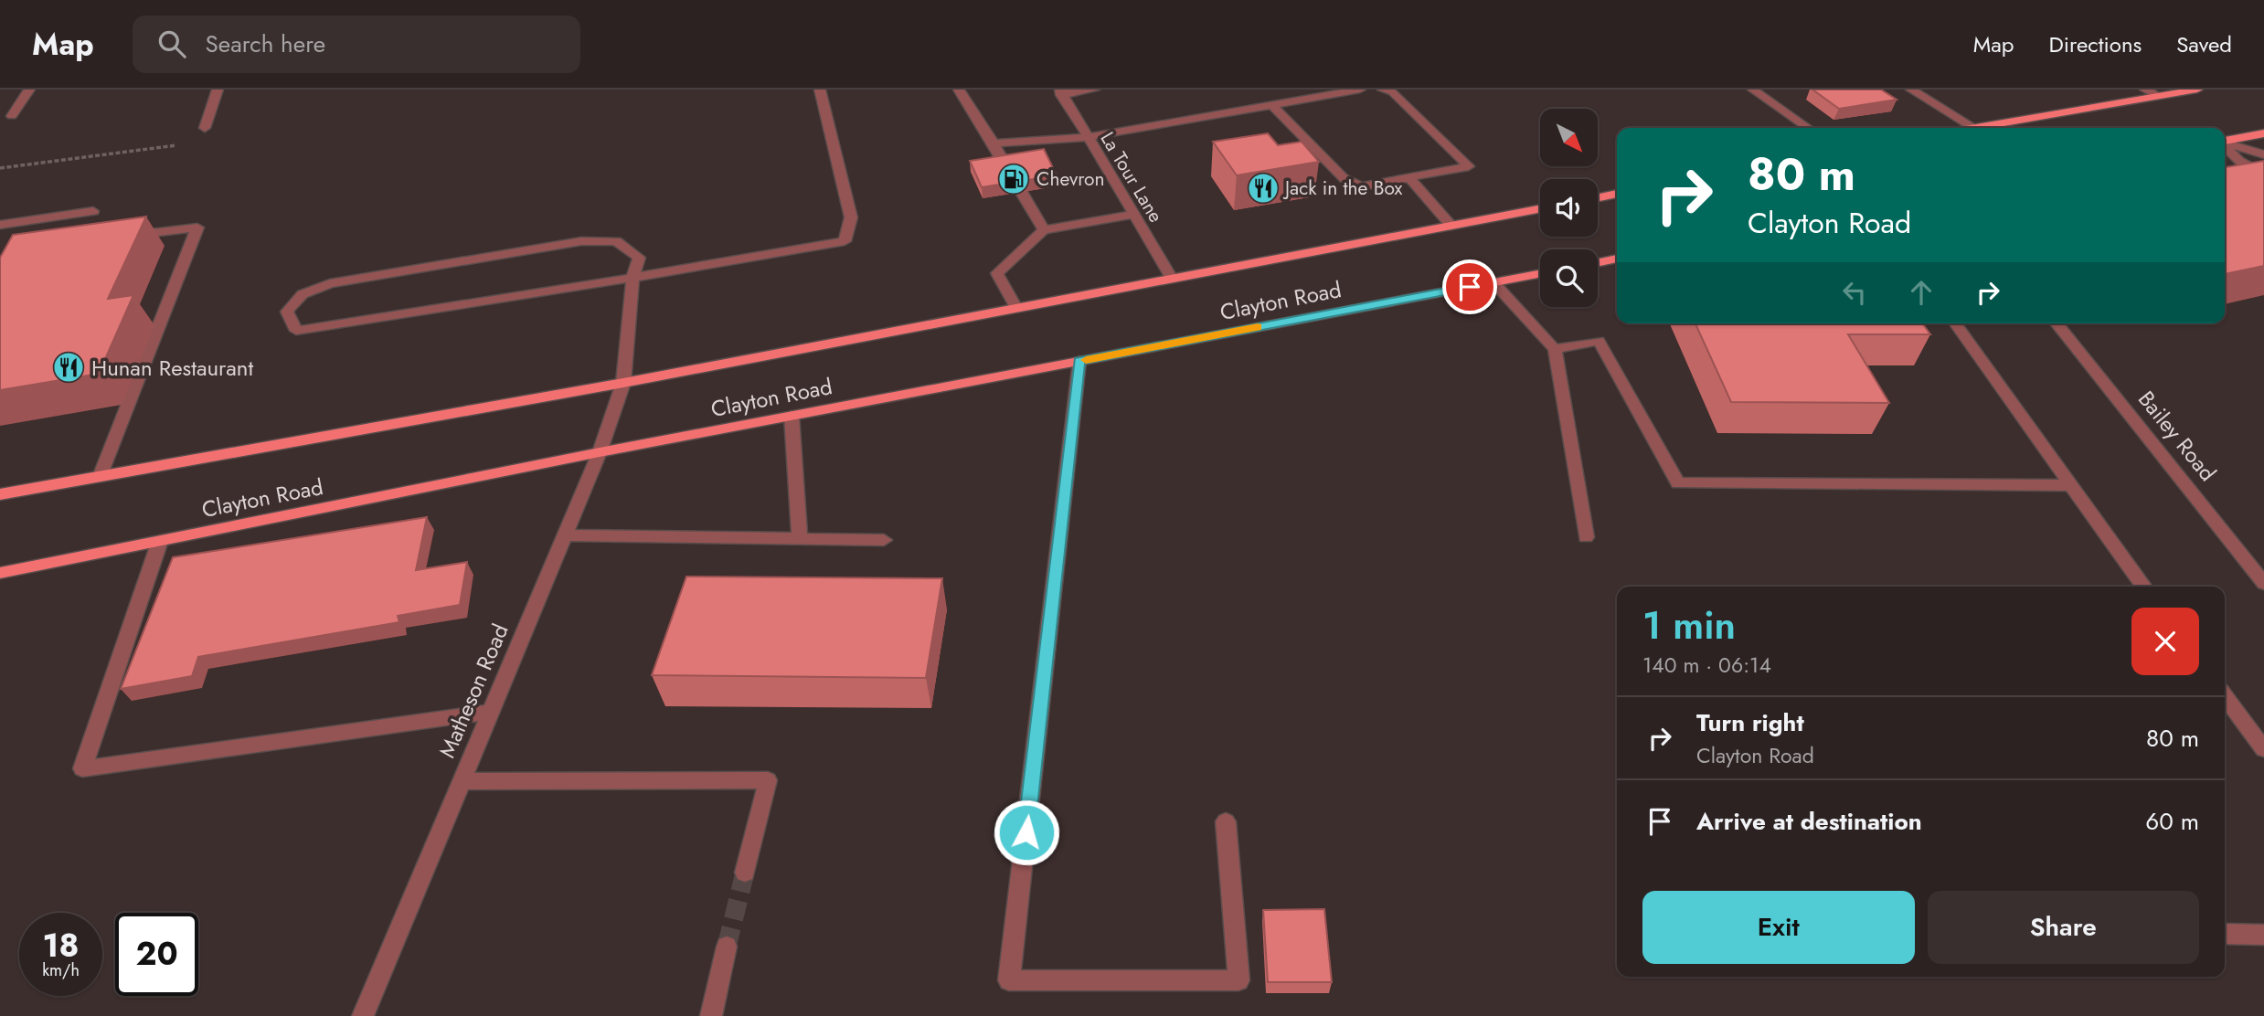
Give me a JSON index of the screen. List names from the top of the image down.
{
  "streets": {
    "main road": ["Clayton Road"],
    "street": ["La Tour Lane", "Bailey Road", "Matheson Road"]
  },
  "crossings": [
    ["La Tour Lane", "Clayton Road"],
    ["Clayton Road", "Matheson Road"]
  ],
  "places": {
    "fuel station": ["Chevron"],
    "restaurant": ["Jack in the Box", "Hunan Restaurant"]
  },
  "north": "bottom right",
  "page": {
    "header": "Map",
    "search": "Search here",
    "nav": ["Map", "Directions", "Saved"],
    "turn": ["80 m", "Clayton Road"],
    "heading": ["1 min", "140 m · 06:14"],
    "list": [
      {
        "name": "Turn right",
        "note": "Clayton Road",
        "value": "80 m"
      },
      {
        "name": "Arrive at destination",
        "value": "60 m"
      }
    ],
    "buttons": ["Exit", "Share"],
    "speed": "18 km/h",
    "limit": "20"
  }
}
